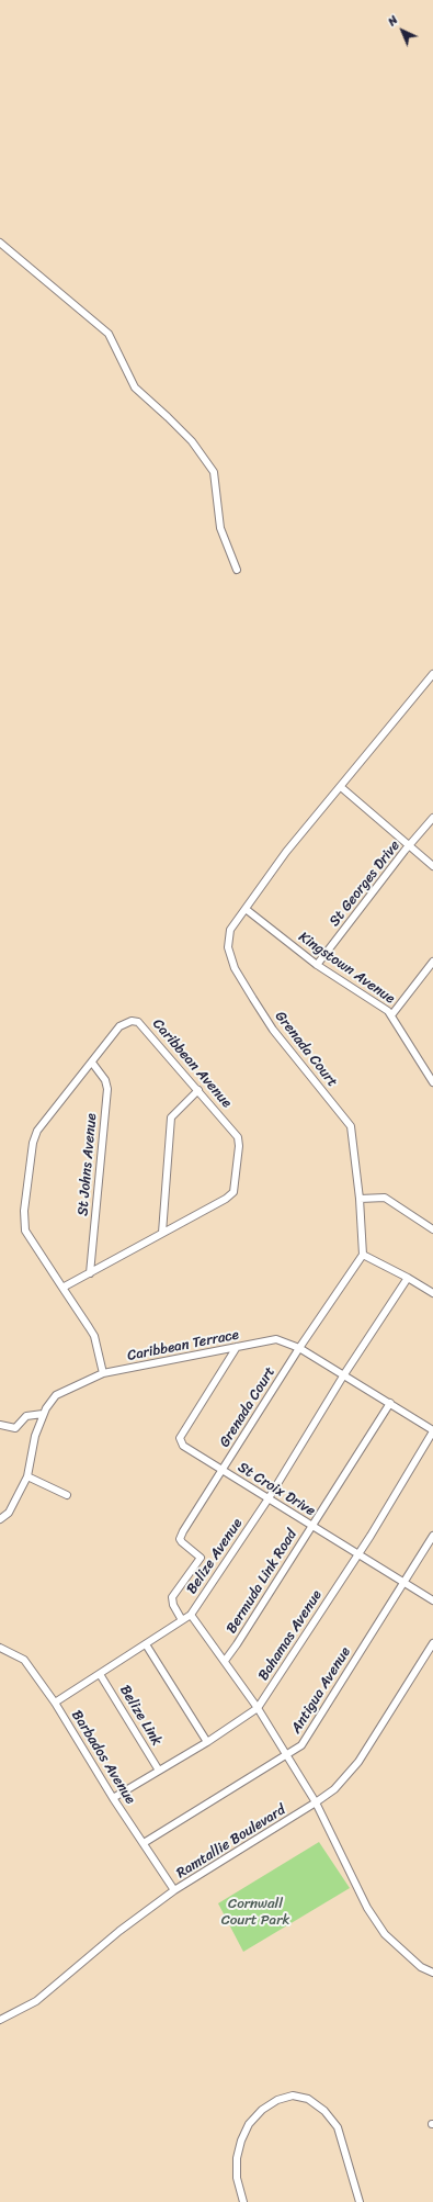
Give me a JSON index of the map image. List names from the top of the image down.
{
  "streets": {
    "street": [
      "St Georges Drive",
      "Kingstown Avenue",
      "Grenada Court",
      "Caribbean Avenue",
      "St Johns Avenue",
      "Caribbean Terrace",
      "St Croix Drive",
      "Belize Avenue",
      "Bermuda Link Road",
      "Bahamas Avenue",
      "Antigua Avenue",
      "Belize Link",
      "Barbados Avenue",
      "Ramtallie Boulevard"
    ]
  },
  "crossings": [
    ["St Georges Drive", "Kingstown Avenue"],
    ["Kingstown Avenue", "Grenada Court"],
    ["Grenada Court", "Caribbean Terrace"],
    ["Grenada Court", "St Croix Drive"],
    ["Grenada Court", "Belize Avenue"],
    ["Caribbean Avenue", "St Johns Avenue"],
    ["Caribbean Avenue", "Caribbean Terrace"],
    ["Caribbean Terrace", "St Croix Drive"],
    ["Caribbean Terrace", "Belize Avenue"],
    ["Caribbean Terrace", "Bermuda Link Road"],
    ["Caribbean Terrace", "Bahamas Avenue"],
    ["St Croix Drive", "Belize Avenue"],
    ["St Croix Drive", "Bermuda Link Road"],
    ["St Croix Drive", "Bahamas Avenue"],
    ["St Croix Drive", "Antigua Avenue"],
    ["Belize Avenue", "Belize Link"],
    ["Belize Avenue", "Barbados Avenue"],
    ["Bahamas Avenue", "Belize Link"],
    ["Bahamas Avenue", "Barbados Avenue"],
    ["Antigua Avenue", "Barbados Avenue"],
    ["Barbados Avenue", "Ramtallie Boulevard"]
  ],
  "parks": ["Cornwall Court Park"],
  "north": "top left"
}
